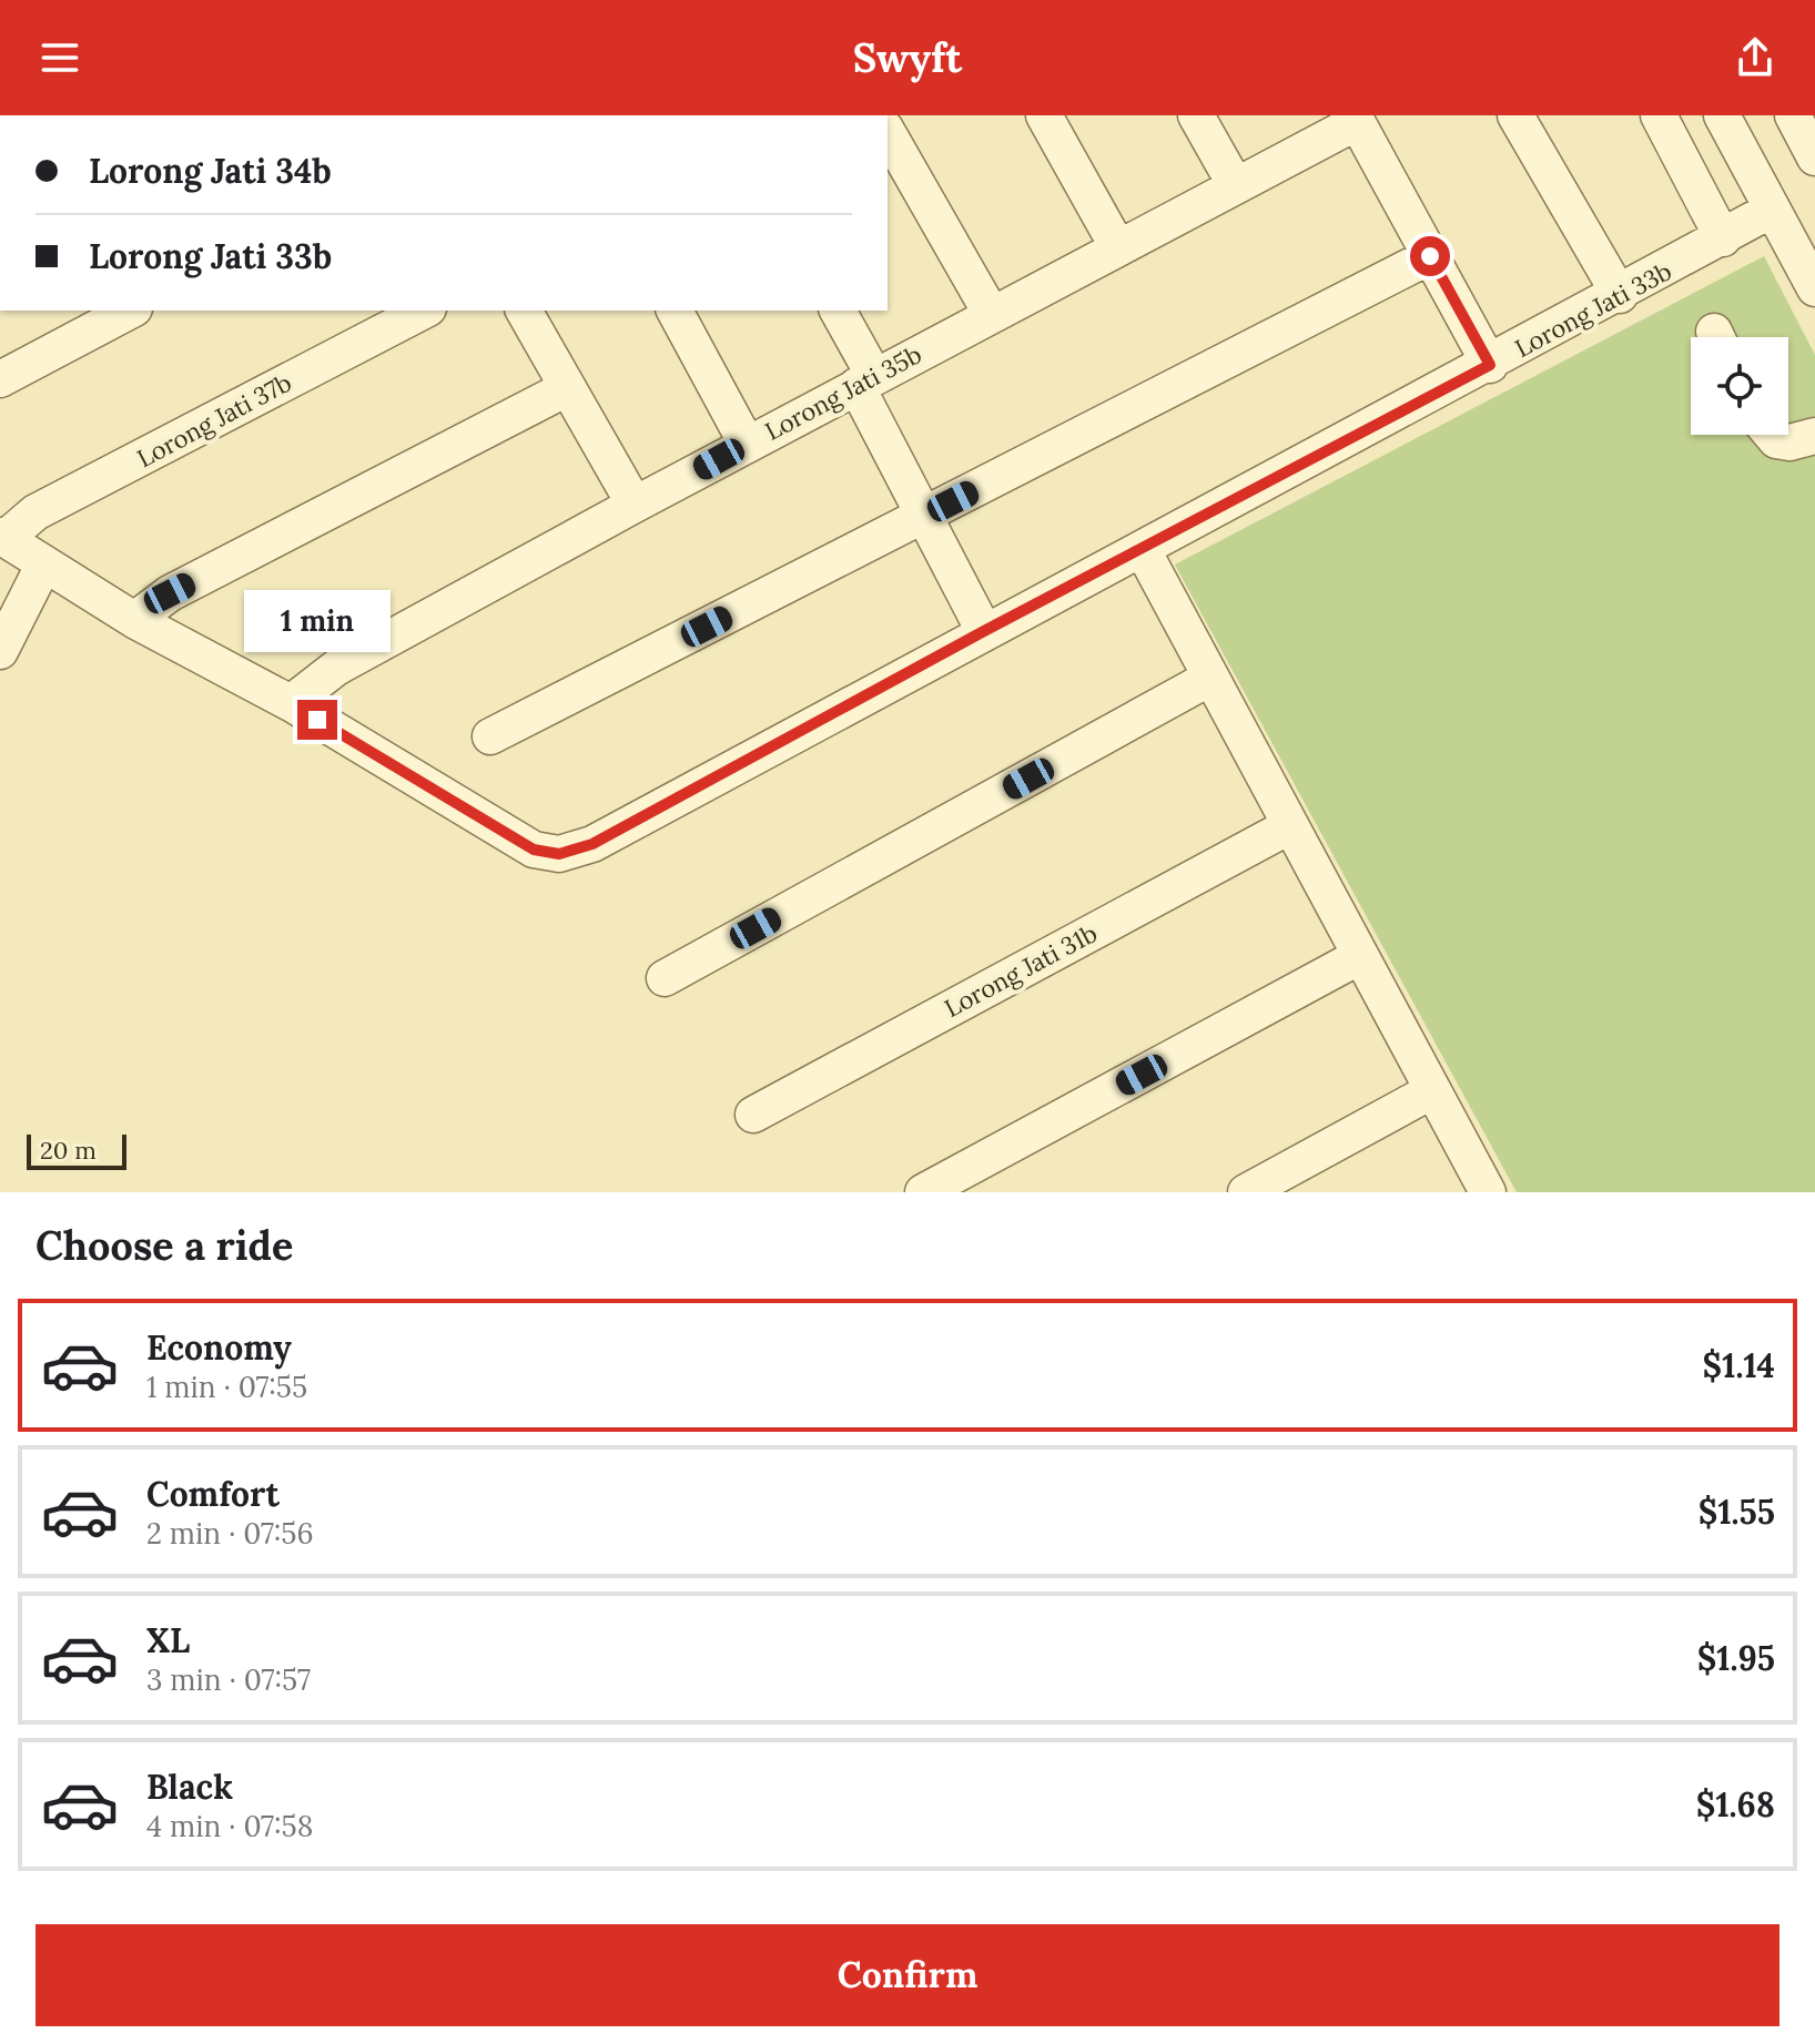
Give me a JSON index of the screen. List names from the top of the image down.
{
  "streets": {
    "street": [
      "Lorong Jati 33b",
      "Lorong Jati 35b",
      "Lorong Jati 37b",
      "Lorong Jati 31b"
    ]
  },
  "crossings": [
    ["Lorong Jati 33b", "Lorong Jati 35b"],
    ["Lorong Jati 33b", "Lorong Jati 37b"]
  ],
  "scale_bar": "20 m",
  "page": {
    "header": "Swyft",
    "banner": ["Lorong Jati 34b", "Lorong Jati 33b"],
    "bubble": "1 min",
    "scale": "20 m",
    "heading": "Choose a ride",
    "list": [
      {
        "name": "Economy",
        "note": "1 min · 07:55",
        "value": "$1.14"
      },
      {
        "name": "Comfort",
        "note": "2 min · 07:56",
        "value": "$1.55"
      },
      {
        "name": "XL",
        "note": "3 min · 07:57",
        "value": "$1.95"
      },
      {
        "name": "Black",
        "note": "4 min · 07:58",
        "value": "$1.68"
      }
    ],
    "buttons": "Confirm"
  }
}
